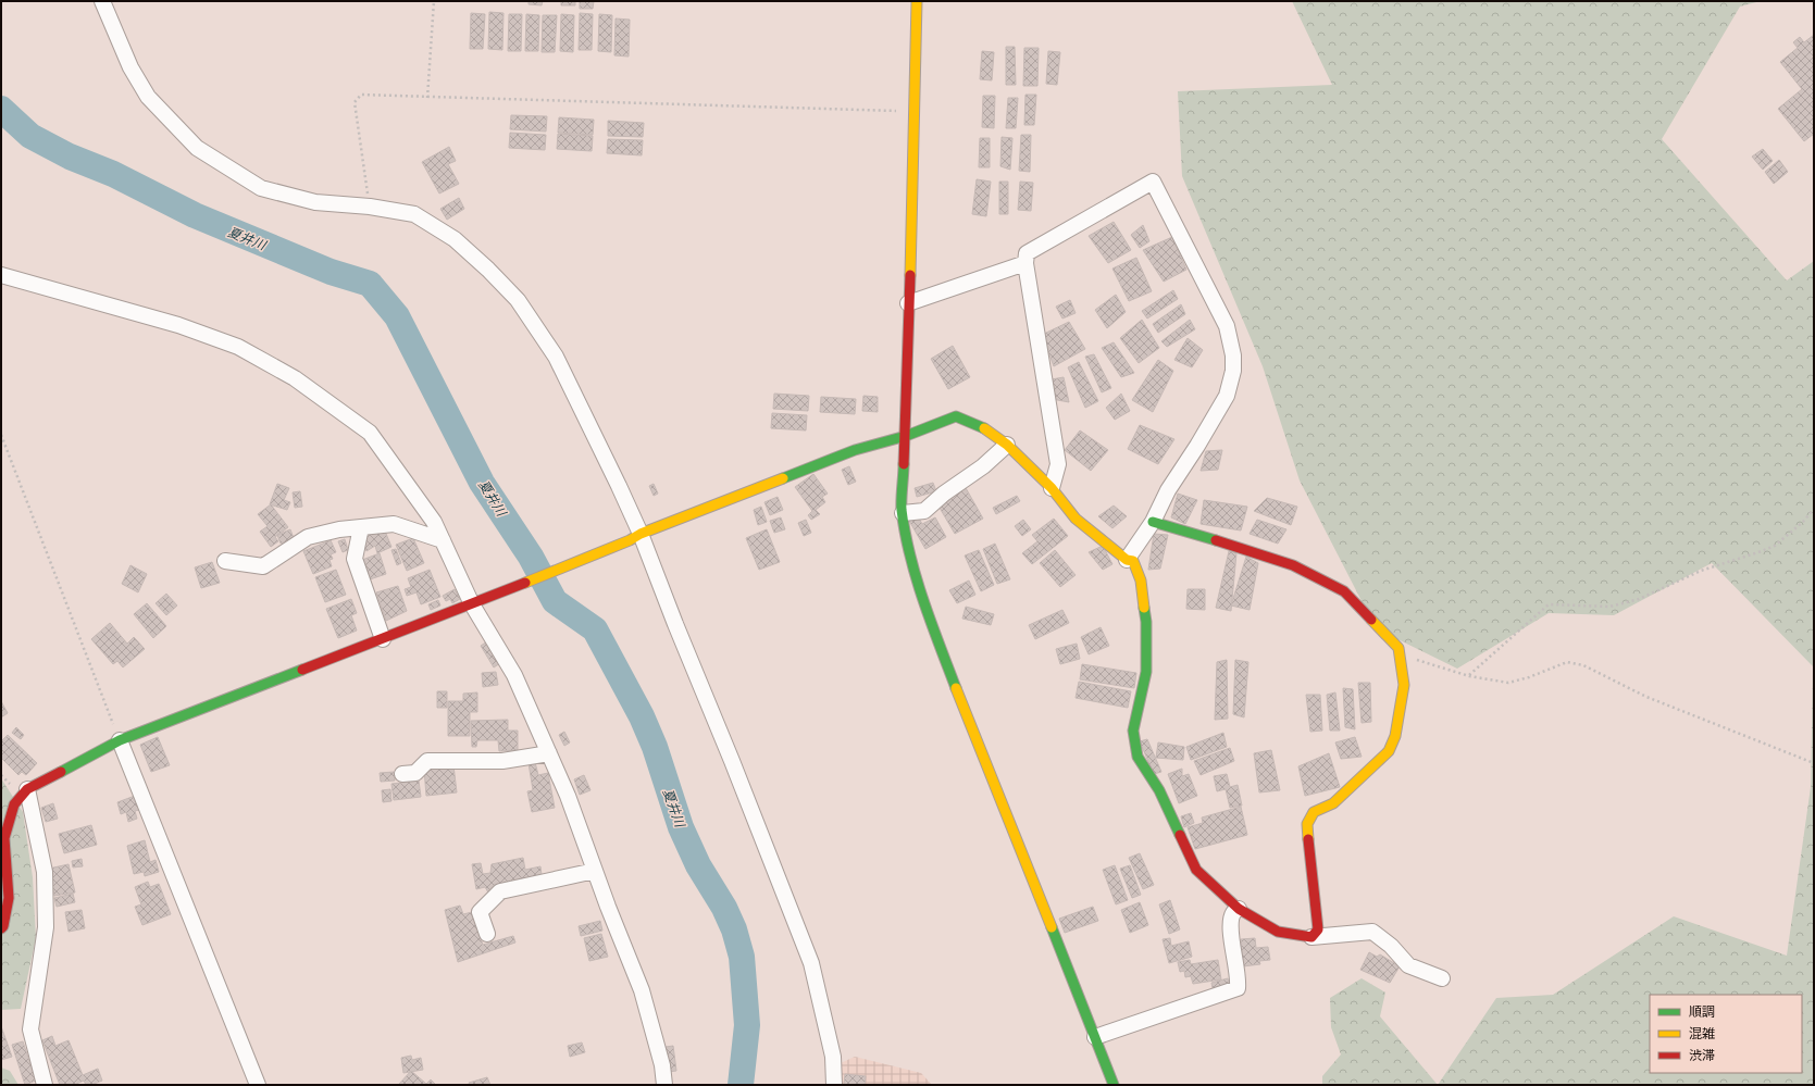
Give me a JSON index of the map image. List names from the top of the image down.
{
  "water": ["夏井川"],
  "legend": ["順調", "混雑", "渋滞"]
}
